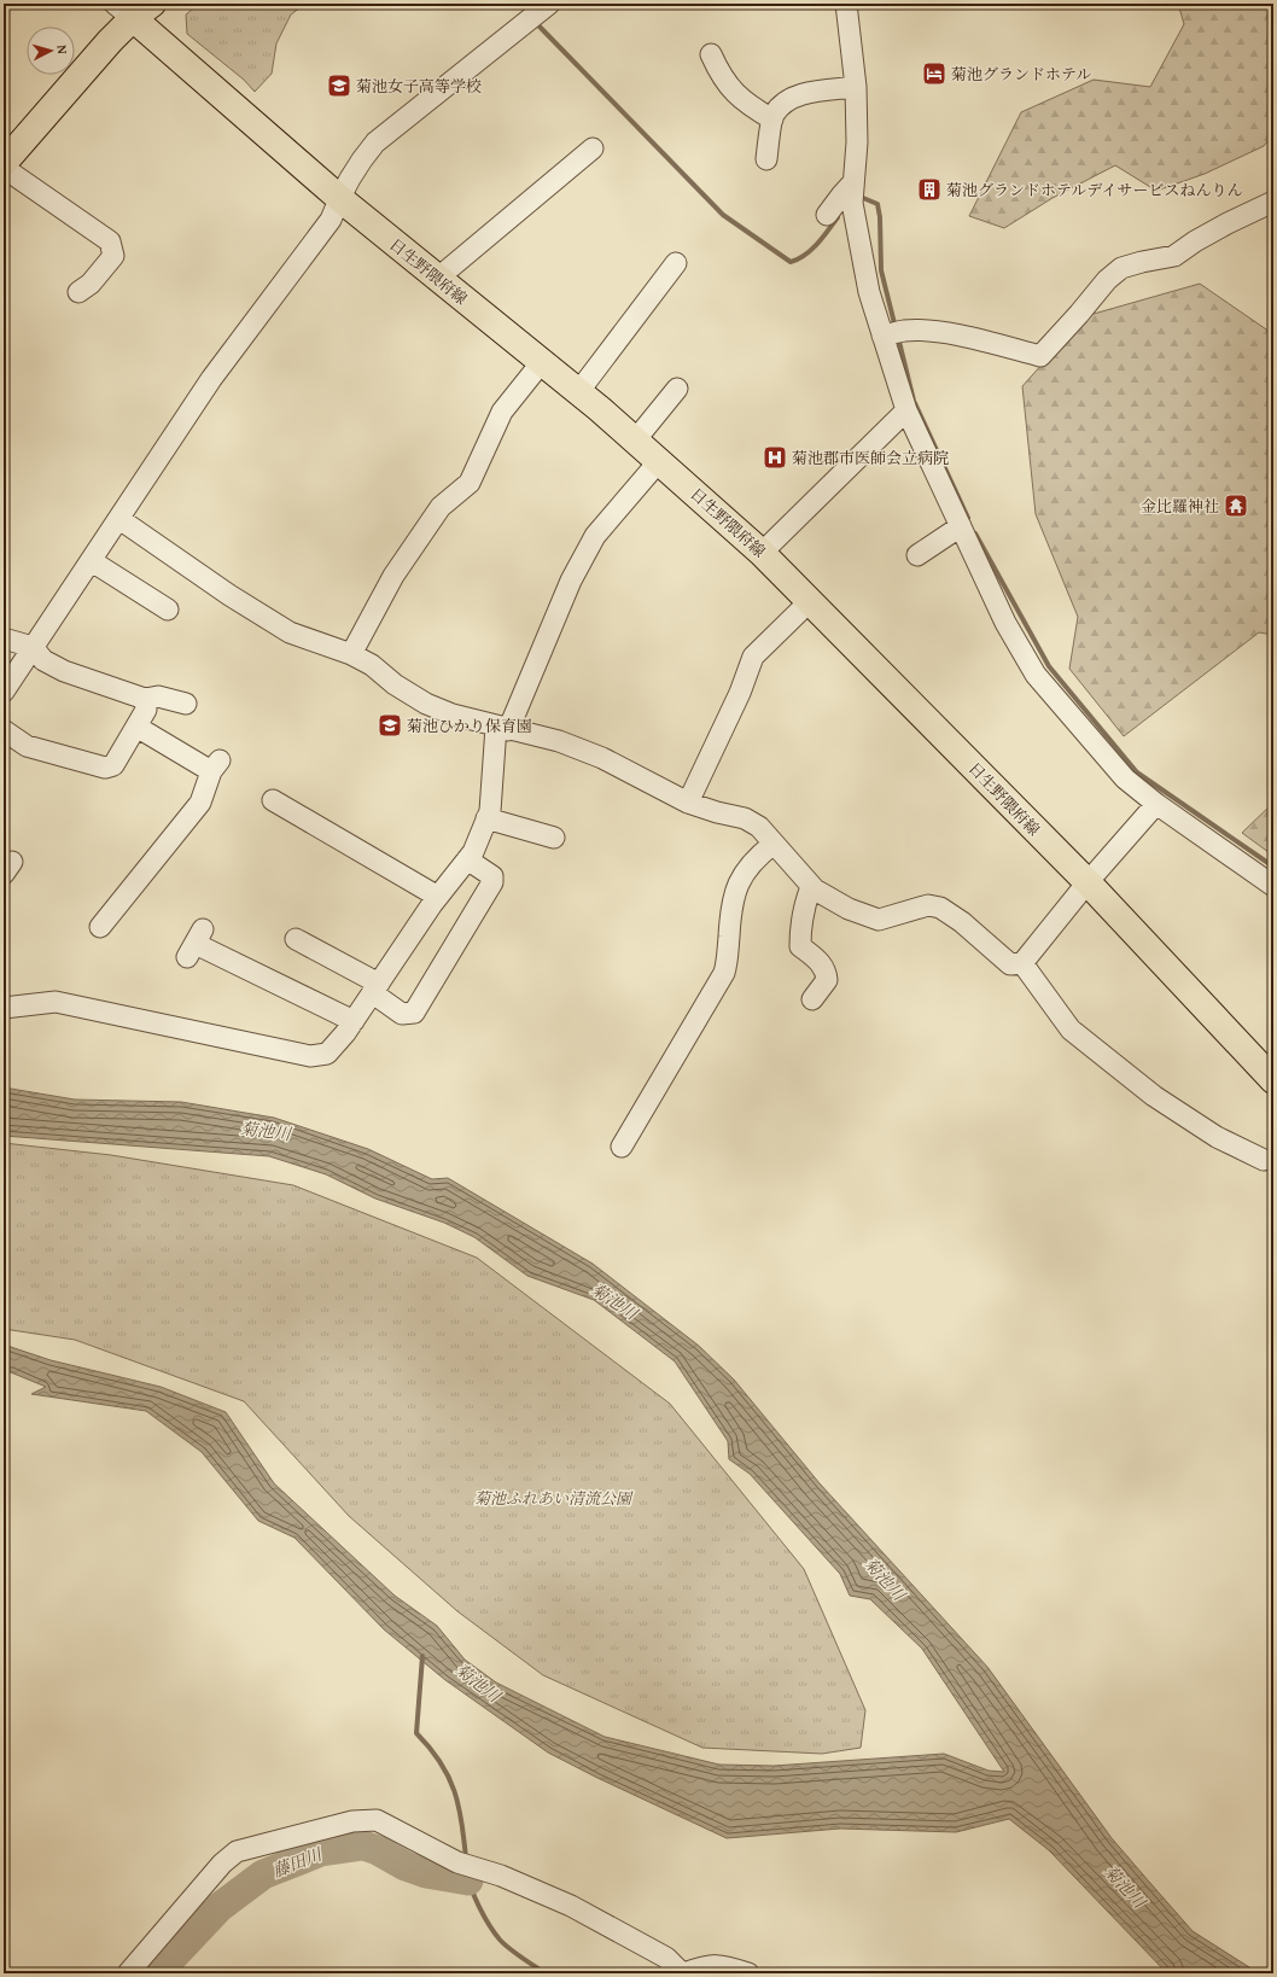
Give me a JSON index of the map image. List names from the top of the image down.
{
  "streets": {
    "main road": ["日生野隈府線"]
  },
  "water": ["菊池川", "藤田川"],
  "parks": ["菊池ふれあい清流公園"],
  "places": {
    "hotel": ["菊池グランドホテル"],
    "school or university": ["菊池女子高等学校", "菊池ひかり保育園"],
    "building": ["菊池グランドホテルデイサービスねんりん"],
    "hospital": ["菊池郡市医師会立病院"],
    "temple": ["金比羅神社"]
  },
  "north": "right"
}
